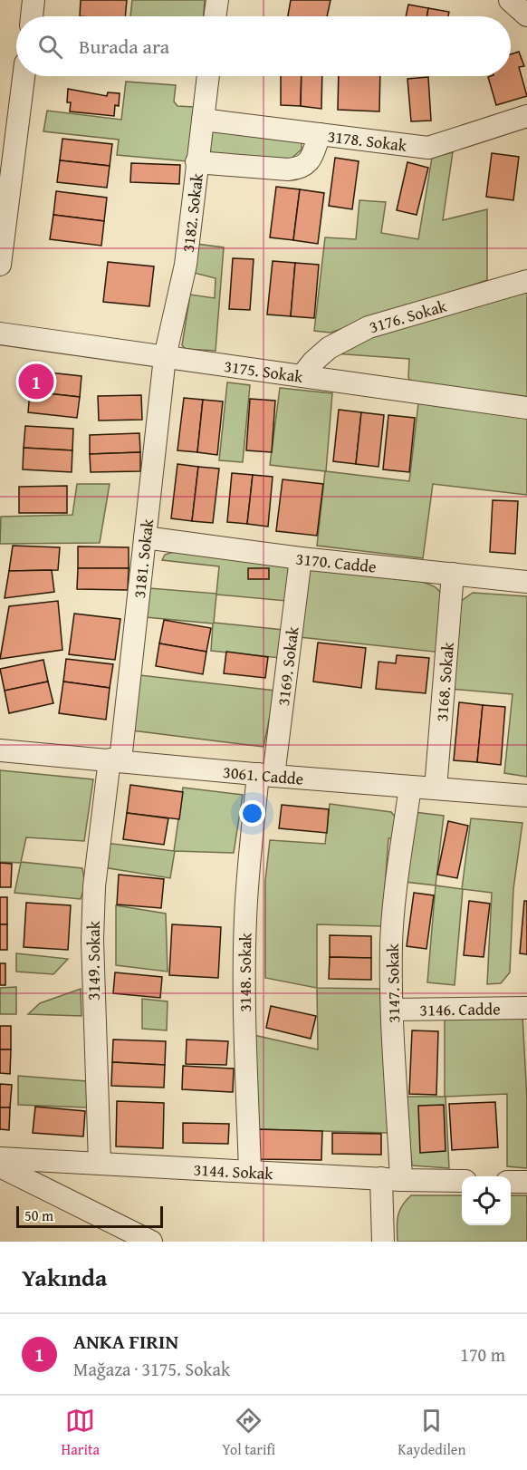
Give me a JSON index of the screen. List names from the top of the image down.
{
  "streets": {
    "street": [
      "3178. Sokak",
      "3182. Sokak",
      "3176. Sokak",
      "3175. Sokak",
      "3181. Sokak",
      "3170. Cadde",
      "3169. Sokak",
      "3168. Sokak",
      "3061. Cadde",
      "3149. Sokak",
      "3148. Sokak",
      "3147. Sokak",
      "3146. Cadde",
      "3144. Sokak"
    ]
  },
  "crossings": [
    ["3178. Sokak", "3182. Sokak"],
    ["3182. Sokak", "3175. Sokak"],
    ["3182. Sokak", "3181. Sokak"],
    ["3176. Sokak", "3175. Sokak"],
    ["3175. Sokak", "3181. Sokak"],
    ["3181. Sokak", "3170. Cadde"],
    ["3181. Sokak", "3061. Cadde"],
    ["3181. Sokak", "3149. Sokak"],
    ["3170. Cadde", "3169. Sokak"],
    ["3170. Cadde", "3168. Sokak"],
    ["3169. Sokak", "3061. Cadde"],
    ["3169. Sokak", "3148. Sokak"],
    ["3168. Sokak", "3061. Cadde"],
    ["3061. Cadde", "3149. Sokak"],
    ["3061. Cadde", "3148. Sokak"],
    ["3061. Cadde", "3147. Sokak"],
    ["3149. Sokak", "3144. Sokak"],
    ["3148. Sokak", "3144. Sokak"],
    ["3147. Sokak", "3146. Cadde"],
    ["3147. Sokak", "3144. Sokak"]
  ],
  "scale_bar": "50 m",
  "page": {
    "search": "Burada ara",
    "pins": "1",
    "scale": "50 m",
    "heading": "Yakında",
    "list": [
      {
        "mark": "1",
        "name": "ANKA FIRIN",
        "note": "Mağaza · 3175. Sokak",
        "value": "170 m"
      }
    ],
    "nav": ["Harita", "Yol tarifi", "Kaydedilen"]
  }
}
